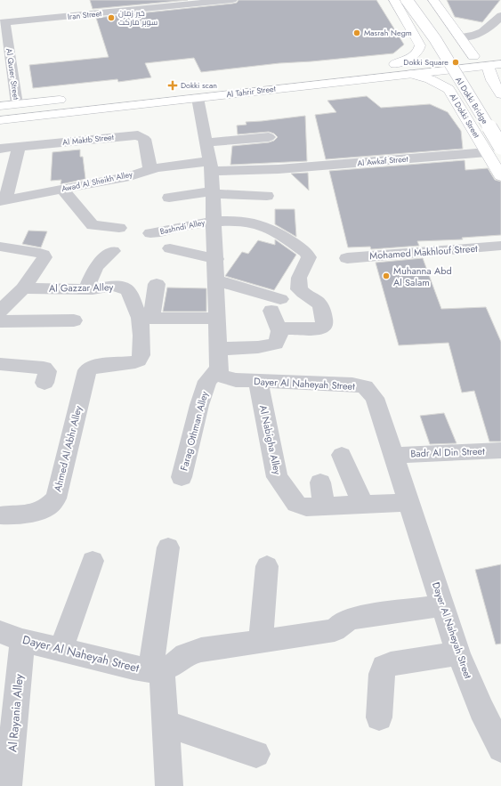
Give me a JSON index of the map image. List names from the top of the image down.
{
  "streets": {
    "main road": ["Al Tahrir Street", "Al Dokki Bridge", "Al Dokki Street"],
    "street": [
      "Iran Street",
      "Al Quser Street",
      "Al Maktb Street",
      "Al Awkaf Street",
      "Awad Al Sheikh Alley",
      "Bashndi Alley",
      "Mohamed Makhlouf Street",
      "Al Gazzar Alley",
      "Dayer Al Naheyah Street",
      "Farag Othman Alley",
      "Al Nabigha Alley",
      "Ahmed Al Abhr Alley",
      "Badr Al Din Street",
      "Al Rayania Alley"
    ]
  },
  "crossings": [
    ["Iran Street", "Al Quser Street"],
    ["Al Tahrir Street", "Al Dokki Street"],
    ["Al Dokki Street", "Al Awkaf Street"],
    ["Al Maktb Street", "Awad Al Sheikh Alley"],
    ["Al Awkaf Street", "Awad Al Sheikh Alley"],
    ["Al Gazzar Alley", "Ahmed Al Abhr Alley"],
    ["Dayer Al Naheyah Street", "Farag Othman Alley"],
    ["Dayer Al Naheyah Street", "Al Nabigha Alley"],
    ["Dayer Al Naheyah Street", "Badr Al Din Street"],
    ["Dayer Al Naheyah Street", "Al Rayania Alley"]
  ],
  "places": {
    "other": [
      "خير زمان سوبر ماركت",
      "Masrah Negm",
      "Dokki Square",
      "Muhanna Abd Al Salam"
    ],
    "health": ["Dokki scan"]
  }
}
